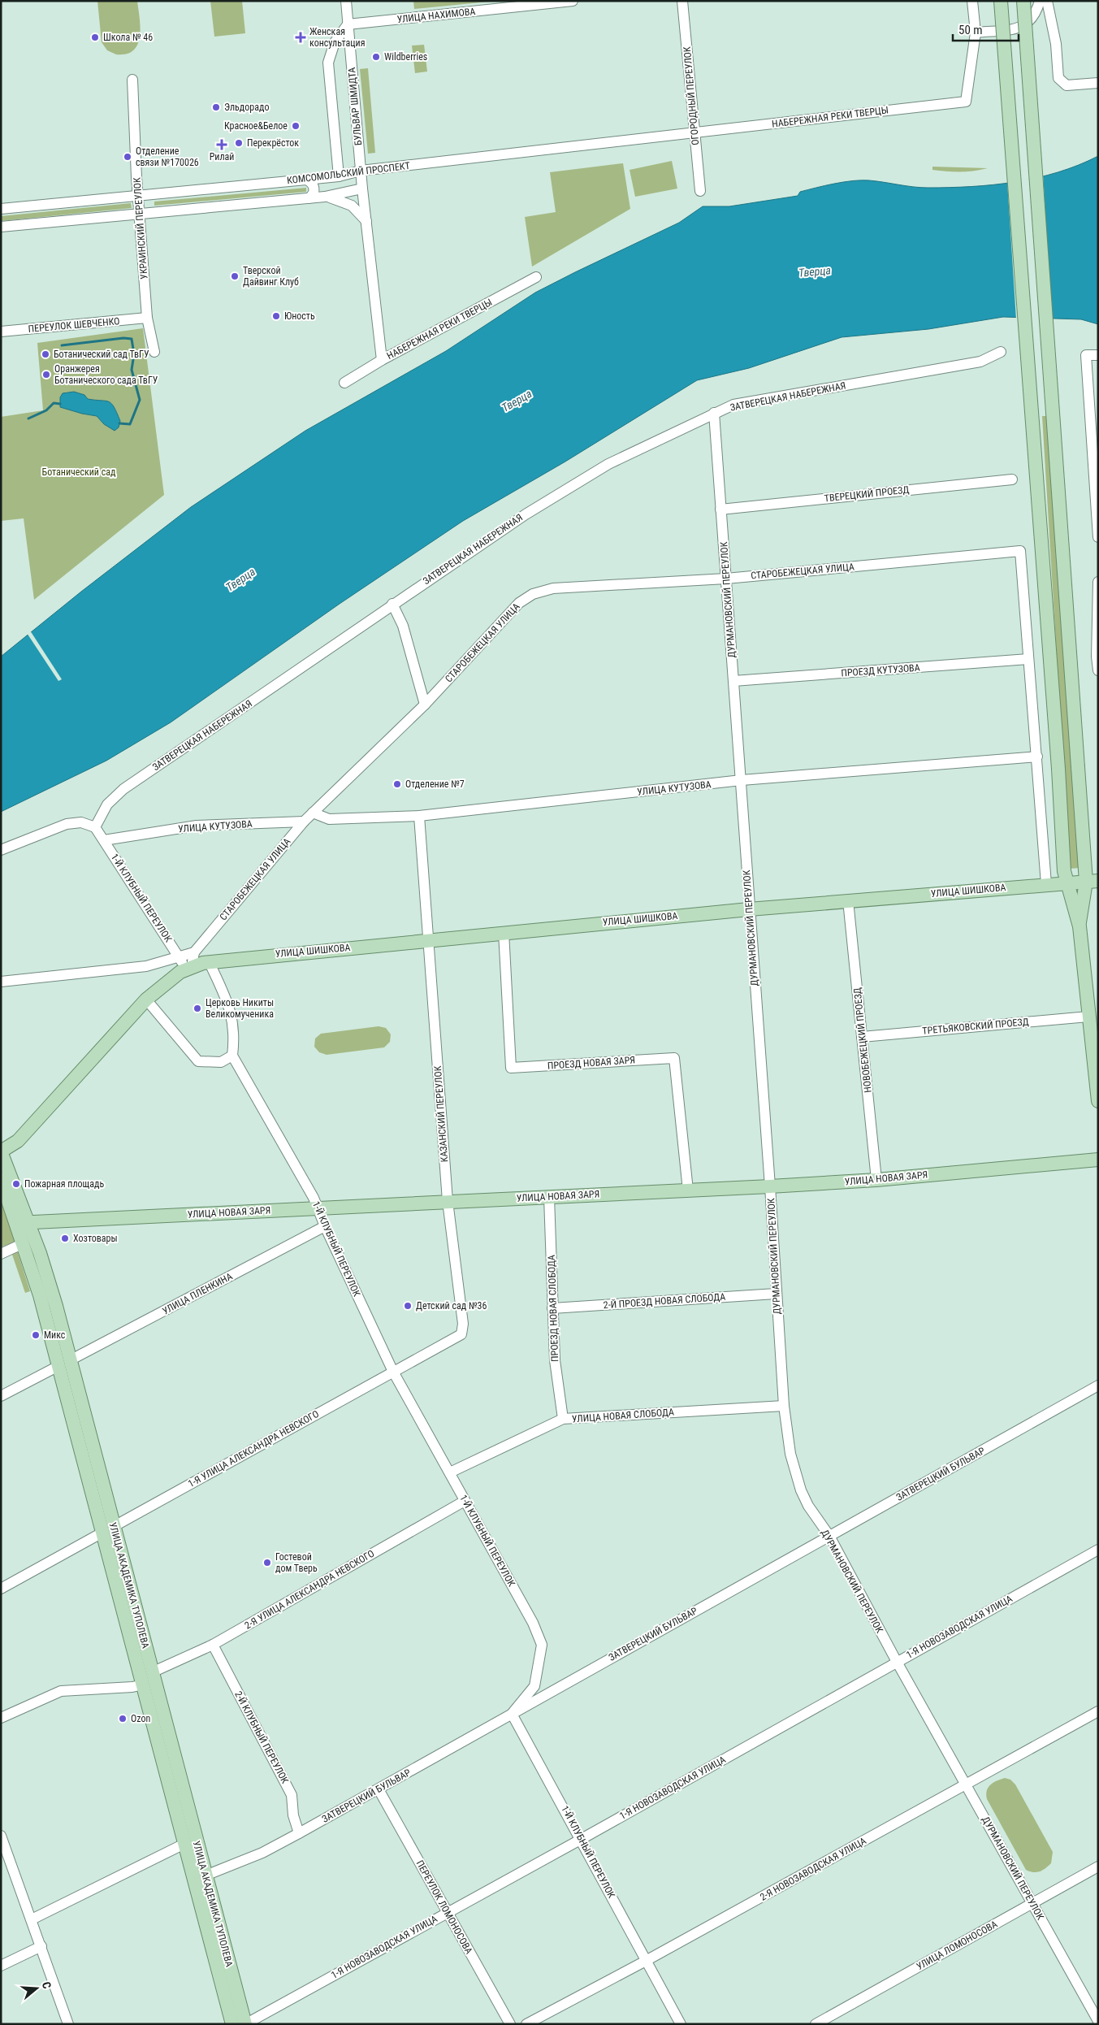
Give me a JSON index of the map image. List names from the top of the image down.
{
  "streets": {
    "main road": ["УЛИЦА ШИШКОВА", "УЛИЦА НОВАЯ ЗАРЯ", "УЛИЦА АКАДЕМИКА ТУПОЛЕВА"],
    "street": [
      "УЛИЦА НАХИМОВА",
      "ОГОРОДНЫЙ ПЕРЕУЛОК",
      "БУЛЬВАР ШМИДТА",
      "НАБЕРЕЖНАЯ РЕКИ ТВЕРЦЫ",
      "КОМСОМОЛЬСКИЙ ПРОСПЕКТ",
      "УКРАИНСКИЙ ПЕРЕУЛОК",
      "ПЕРЕУЛОК ШЕВЧЕНКО",
      "ЗАТВЕРЕЦКАЯ НАБЕРЕЖНАЯ",
      "ТВЕРЕЦКИЙ ПРОЕЗД",
      "СТАРОБЕЖЕЦКАЯ УЛИЦА",
      "ДУРМАНОВСКИЙ ПЕРЕУЛОК",
      "ПРОЕЗД КУТУЗОВА",
      "УЛИЦА КУТУЗОВА",
      "1-Й КЛУБНЫЙ ПЕРЕУЛОК",
      "ТРЕТЬЯКОВСКИЙ ПРОЕЗД",
      "НОВОБЕЖЕЦКИЙ ПРОЕЗД",
      "ПРОЕЗД НОВАЯ ЗАРЯ",
      "КАЗАНСКИЙ ПЕРЕУЛОК",
      "УЛИЦА ПЛЕНКИНА",
      "2-Й ПРОЕЗД НОВАЯ СЛОБОДА",
      "ПРОЕЗД НОВАЯ СЛОБОДА",
      "УЛИЦА НОВАЯ СЛОБОДА",
      "1-Я УЛИЦА АЛЕКСАНДРА НЕВСКОГО",
      "ЗАТВЕРЕЦКИЙ БУЛЬВАР",
      "2-Я УЛИЦА АЛЕКСАНДРА НЕВСКОГО",
      "1-Я НОВОЗАВОДСКАЯ УЛИЦА",
      "2-Й КЛУБНЫЙ ПЕРЕУЛОК",
      "2-Я НОВОЗАВОДСКАЯ УЛИЦА",
      "ПЕРЕУЛОК ЛОМОНОСОВА",
      "УЛИЦА ЛОМОНОСОВА"
    ]
  },
  "crossings": [
    ["УЛИЦА НАХИМОВА", "БУЛЬВАР ШМИДТА"],
    ["ОГОРОДНЫЙ ПЕРЕУЛОК", "НАБЕРЕЖНАЯ РЕКИ ТВЕРЦЫ"],
    ["ОГОРОДНЫЙ ПЕРЕУЛОК", "КОМСОМОЛЬСКИЙ ПРОСПЕКТ"],
    ["БУЛЬВАР ШМИДТА", "НАБЕРЕЖНАЯ РЕКИ ТВЕРЦЫ"],
    ["БУЛЬВАР ШМИДТА", "КОМСОМОЛЬСКИЙ ПРОСПЕКТ"],
    ["НАБЕРЕЖНАЯ РЕКИ ТВЕРЦЫ", "КОМСОМОЛЬСКИЙ ПРОСПЕКТ"],
    ["КОМСОМОЛЬСКИЙ ПРОСПЕКТ", "УКРАИНСКИЙ ПЕРЕУЛОК"],
    ["УКРАИНСКИЙ ПЕРЕУЛОК", "ПЕРЕУЛОК ШЕВЧЕНКО"],
    ["ЗАТВЕРЕЦКАЯ НАБЕРЕЖНАЯ", "ДУРМАНОВСКИЙ ПЕРЕУЛОК"],
    ["ЗАТВЕРЕЦКАЯ НАБЕРЕЖНАЯ", "1-Й КЛУБНЫЙ ПЕРЕУЛОК"],
    ["ТВЕРЕЦКИЙ ПРОЕЗД", "ДУРМАНОВСКИЙ ПЕРЕУЛОК"],
    ["СТАРОБЕЖЕЦКАЯ УЛИЦА", "ДУРМАНОВСКИЙ ПЕРЕУЛОК"],
    ["СТАРОБЕЖЕЦКАЯ УЛИЦА", "ПРОЕЗД КУТУЗОВА"],
    ["СТАРОБЕЖЕЦКАЯ УЛИЦА", "УЛИЦА КУТУЗОВА"],
    ["СТАРОБЕЖЕЦКАЯ УЛИЦА", "УЛИЦА ШИШКОВА"],
    ["СТАРОБЕЖЕЦКАЯ УЛИЦА", "1-Й КЛУБНЫЙ ПЕРЕУЛОК"],
    ["ДУРМАНОВСКИЙ ПЕРЕУЛОК", "ПРОЕЗД КУТУЗОВА"],
    ["ДУРМАНОВСКИЙ ПЕРЕУЛОК", "УЛИЦА КУТУЗОВА"],
    ["ДУРМАНОВСКИЙ ПЕРЕУЛОК", "УЛИЦА ШИШКОВА"],
    ["ДУРМАНОВСКИЙ ПЕРЕУЛОК", "УЛИЦА НОВАЯ ЗАРЯ"],
    ["ДУРМАНОВСКИЙ ПЕРЕУЛОК", "2-Й ПРОЕЗД НОВАЯ СЛОБОДА"],
    ["ДУРМАНОВСКИЙ ПЕРЕУЛОК", "УЛИЦА НОВАЯ СЛОБОДА"],
    ["ДУРМАНОВСКИЙ ПЕРЕУЛОК", "ЗАТВЕРЕЦКИЙ БУЛЬВАР"],
    ["ДУРМАНОВСКИЙ ПЕРЕУЛОК", "1-Я НОВОЗАВОДСКАЯ УЛИЦА"],
    ["ДУРМАНОВСКИЙ ПЕРЕУЛОК", "2-Я НОВОЗАВОДСКАЯ УЛИЦА"],
    ["ДУРМАНОВСКИЙ ПЕРЕУЛОК", "УЛИЦА ЛОМОНОСОВА"],
    ["УЛИЦА КУТУЗОВА", "1-Й КЛУБНЫЙ ПЕРЕУЛОК"],
    ["УЛИЦА КУТУЗОВА", "КАЗАНСКИЙ ПЕРЕУЛОК"],
    ["УЛИЦА ШИШКОВА", "1-Й КЛУБНЫЙ ПЕРЕУЛОК"],
    ["УЛИЦА ШИШКОВА", "НОВОБЕЖЕЦКИЙ ПРОЕЗД"],
    ["УЛИЦА ШИШКОВА", "ПРОЕЗД НОВАЯ ЗАРЯ"],
    ["УЛИЦА ШИШКОВА", "КАЗАНСКИЙ ПЕРЕУЛОК"],
    ["1-Й КЛУБНЫЙ ПЕРЕУЛОК", "КАЗАНСКИЙ ПЕРЕУЛОК"],
    ["1-Й КЛУБНЫЙ ПЕРЕУЛОК", "УЛИЦА НОВАЯ ЗАРЯ"],
    ["1-Й КЛУБНЫЙ ПЕРЕУЛОК", "УЛИЦА ПЛЕНКИНА"],
    ["1-Й КЛУБНЫЙ ПЕРЕУЛОК", "УЛИЦА НОВАЯ СЛОБОДА"],
    ["1-Й КЛУБНЫЙ ПЕРЕУЛОК", "1-Я УЛИЦА АЛЕКСАНДРА НЕВСКОГО"],
    ["1-Й КЛУБНЫЙ ПЕРЕУЛОК", "ЗАТВЕРЕЦКИЙ БУЛЬВАР"],
    ["1-Й КЛУБНЫЙ ПЕРЕУЛОК", "2-Я УЛИЦА АЛЕКСАНДРА НЕВСКОГО"],
    ["1-Й КЛУБНЫЙ ПЕРЕУЛОК", "1-Я НОВОЗАВОДСКАЯ УЛИЦА"],
    ["1-Й КЛУБНЫЙ ПЕРЕУЛОК", "2-Я НОВОЗАВОДСКАЯ УЛИЦА"],
    ["ТРЕТЬЯКОВСКИЙ ПРОЕЗД", "НОВОБЕЖЕЦКИЙ ПРОЕЗД"],
    ["НОВОБЕЖЕЦКИЙ ПРОЕЗД", "УЛИЦА НОВАЯ ЗАРЯ"],
    ["ПРОЕЗД НОВАЯ ЗАРЯ", "УЛИЦА НОВАЯ ЗАРЯ"],
    ["КАЗАНСКИЙ ПЕРЕУЛОК", "УЛИЦА НОВАЯ ЗАРЯ"],
    ["КАЗАНСКИЙ ПЕРЕУЛОК", "1-Я УЛИЦА АЛЕКСАНДРА НЕВСКОГО"],
    ["УЛИЦА НОВАЯ ЗАРЯ", "ПРОЕЗД НОВАЯ СЛОБОДА"],
    ["УЛИЦА НОВАЯ ЗАРЯ", "УЛИЦА АКАДЕМИКА ТУПОЛЕВА"],
    ["УЛИЦА ПЛЕНКИНА", "УЛИЦА АКАДЕМИКА ТУПОЛЕВА"],
    ["2-Й ПРОЕЗД НОВАЯ СЛОБОДА", "ПРОЕЗД НОВАЯ СЛОБОДА"],
    ["ПРОЕЗД НОВАЯ СЛОБОДА", "УЛИЦА НОВАЯ СЛОБОДА"],
    ["1-Я УЛИЦА АЛЕКСАНДРА НЕВСКОГО", "УЛИЦА АКАДЕМИКА ТУПОЛЕВА"],
    ["ЗАТВЕРЕЦКИЙ БУЛЬВАР", "УЛИЦА АКАДЕМИКА ТУПОЛЕВА"],
    ["ЗАТВЕРЕЦКИЙ БУЛЬВАР", "2-Й КЛУБНЫЙ ПЕРЕУЛОК"],
    ["ЗАТВЕРЕЦКИЙ БУЛЬВАР", "ПЕРЕУЛОК ЛОМОНОСОВА"],
    ["УЛИЦА АКАДЕМИКА ТУПОЛЕВА", "2-Я УЛИЦА АЛЕКСАНДРА НЕВСКОГО"],
    ["УЛИЦА АКАДЕМИКА ТУПОЛЕВА", "1-Я НОВОЗАВОДСКАЯ УЛИЦА"],
    ["2-Я УЛИЦА АЛЕКСАНДРА НЕВСКОГО", "2-Й КЛУБНЫЙ ПЕРЕУЛОК"],
    ["1-Я НОВОЗАВОДСКАЯ УЛИЦА", "ПЕРЕУЛОК ЛОМОНОСОВА"]
  ],
  "water": ["Тверца"],
  "parks": ["Ботанический сад"],
  "places": {
    "other": [
      "Школа № 46",
      "Wildberries",
      "Эльдорадо",
      "Красное&Белое",
      "Перекрёсток",
      "Отделение связи №170026",
      "Тверской Дайвинг Клуб",
      "Юность",
      "Ботанический сад ТвГУ",
      "Оранжерея Ботанического сада ТвГУ",
      "Отделение №7",
      "Церковь Никиты Великомученика",
      "Пожарная площадь",
      "Хозтовары",
      "Детский сад №36",
      "Микс",
      "Гостевой дом Тверь",
      "Ozon"
    ],
    "health": ["Женская консультация", "Рилай"]
  },
  "scale_bar": "50 m",
  "north": "right"
}
